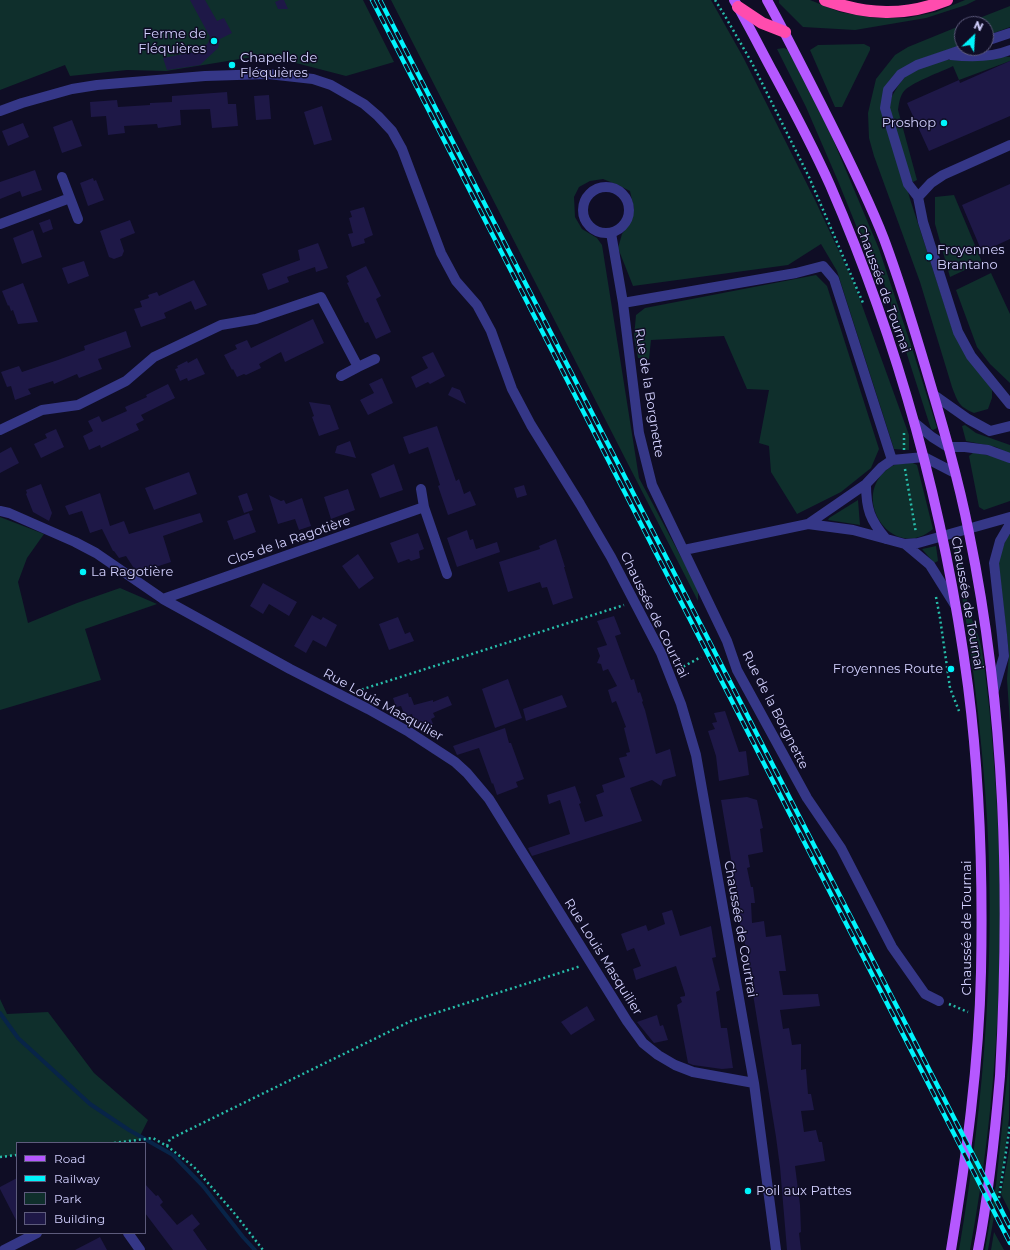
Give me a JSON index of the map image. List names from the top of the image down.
{
  "streets": {
    "main road": ["Chaussée de Tournai"],
    "street": [
      "Rue de la Borgnette",
      "Clos de la Ragotière",
      "Chaussée de Courtrai",
      "Rue Louis Masquilier"
    ]
  },
  "crossings": [
    ["Clos de la Ragotière", "Rue Louis Masquilier"],
    ["Chaussée de Courtrai", "Rue Louis Masquilier"]
  ],
  "places": [
    "Ferme de Fléquières",
    "Chapelle de Fléquières",
    "Proshop",
    "Froyennes Brantano",
    "La Ragotière",
    "Froyennes Route",
    "Poil aux Pattes"
  ],
  "legend": [
    "Road",
    "Railway",
    "Park",
    "Building"
  ],
  "north": "top right"
}
